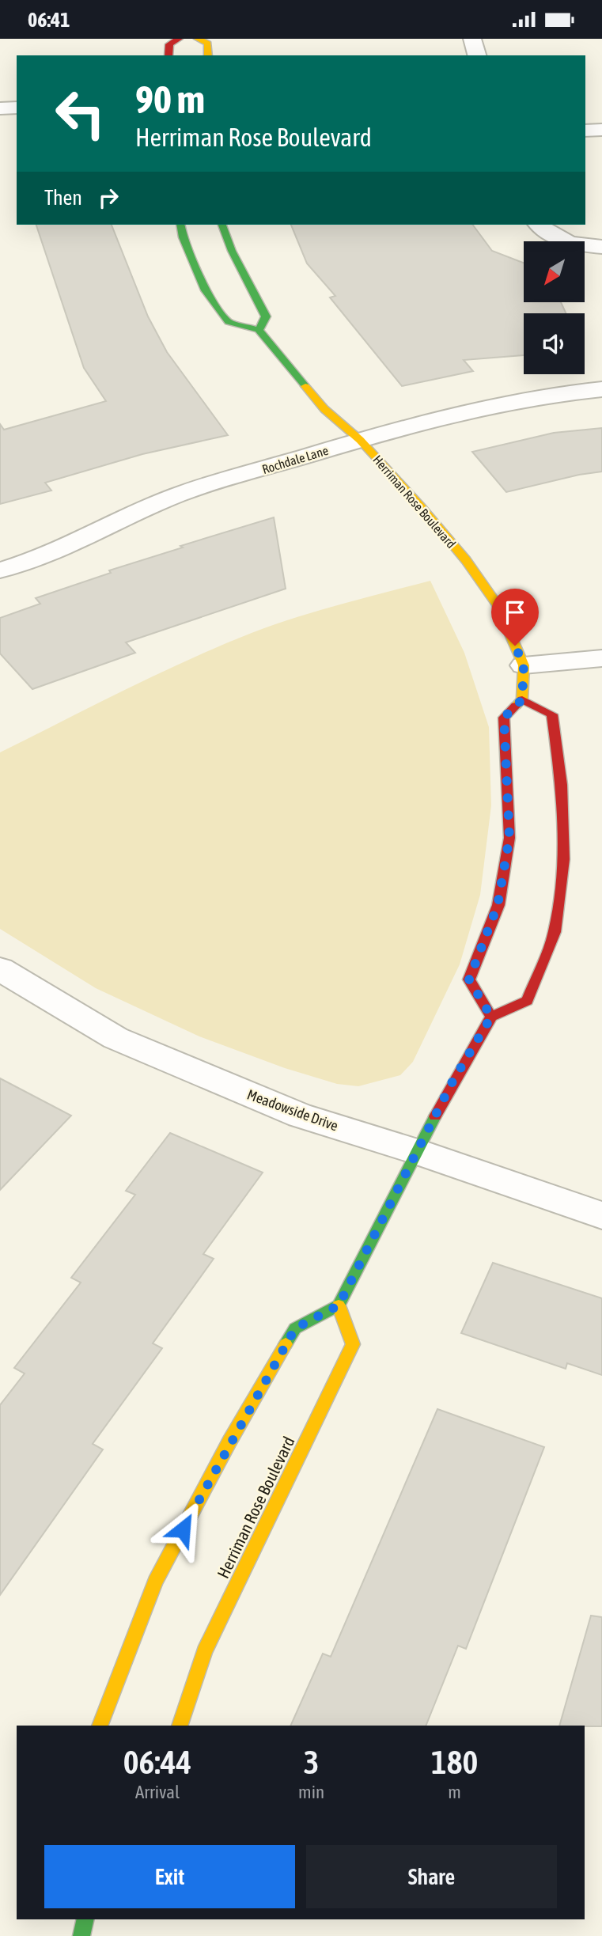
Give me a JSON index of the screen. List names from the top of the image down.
{
  "streets": {
    "street": ["Rochdale Lane", "Herriman Rose Boulevard", "Meadowside Drive"]
  },
  "crossings": [
    ["Rochdale Lane", "Herriman Rose Boulevard"]
  ],
  "north": "bottom left",
  "page": {
    "status": "06:41",
    "turn": ["90 m", "Herriman Rose Boulevard"],
    "then": "Then",
    "eta": [
      "06:44",
      "Arrival",
      "3",
      "min",
      "180",
      "m"
    ],
    "buttons": ["Exit", "Share"]
  }
}
